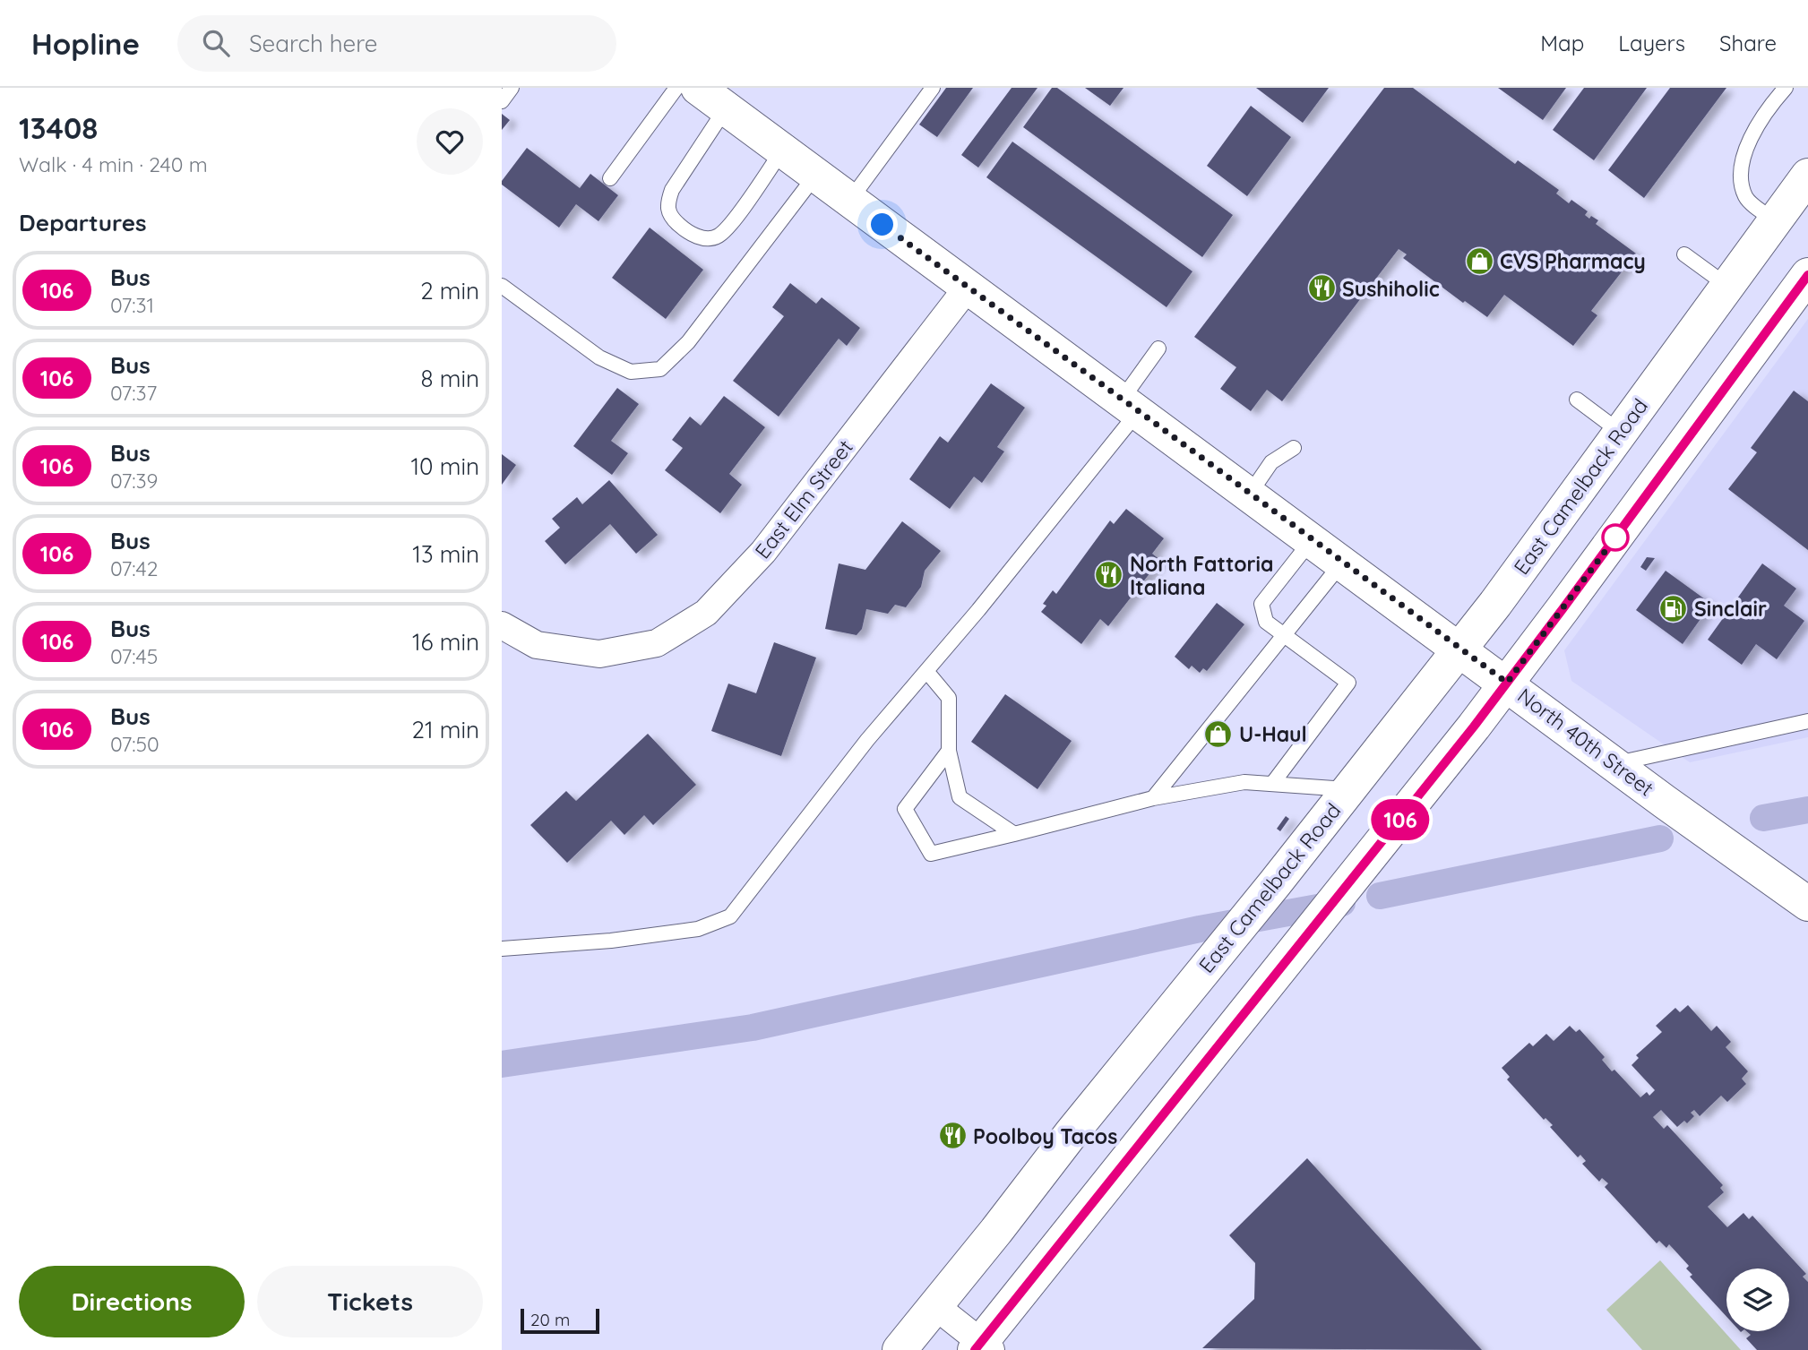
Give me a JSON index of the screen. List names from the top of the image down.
{
  "streets": {
    "main road": ["East Camelback Road", "North 40th Street"],
    "street": ["East Elm Street"]
  },
  "crossings": [
    ["East Camelback Road", "North 40th Street"],
    ["East Elm Street", "North 40th Street"]
  ],
  "places": {
    "shop": ["CVS Pharmacy", "U-Haul"],
    "restaurant": ["Sushiholic", "North Fattoria Italiana", "Poolboy Tacos"],
    "fuel station": ["Sinclair"]
  },
  "lines": ["bus line 106"],
  "scale_bar": "20 m",
  "page": {
    "header": "Hopline",
    "search": "Search here",
    "nav": ["Map", "Layers", "Share"],
    "heading": [
      ["13408", "Walk · 4 min · 240 m"],
      "Departures"
    ],
    "on_map": "106",
    "list": [
      {
        "mark": "106",
        "name": "Bus",
        "note": "07:31",
        "value": "2 min"
      },
      {
        "mark": "106",
        "name": "Bus",
        "note": "07:37",
        "value": "8 min"
      },
      {
        "mark": "106",
        "name": "Bus",
        "note": "07:39",
        "value": "10 min"
      },
      {
        "mark": "106",
        "name": "Bus",
        "note": "07:42",
        "value": "13 min"
      },
      {
        "mark": "106",
        "name": "Bus",
        "note": "07:45",
        "value": "16 min"
      },
      {
        "mark": "106",
        "name": "Bus",
        "note": "07:50",
        "value": "21 min"
      }
    ],
    "buttons": ["Directions", "Tickets"],
    "scale": "20 m"
  }
}
